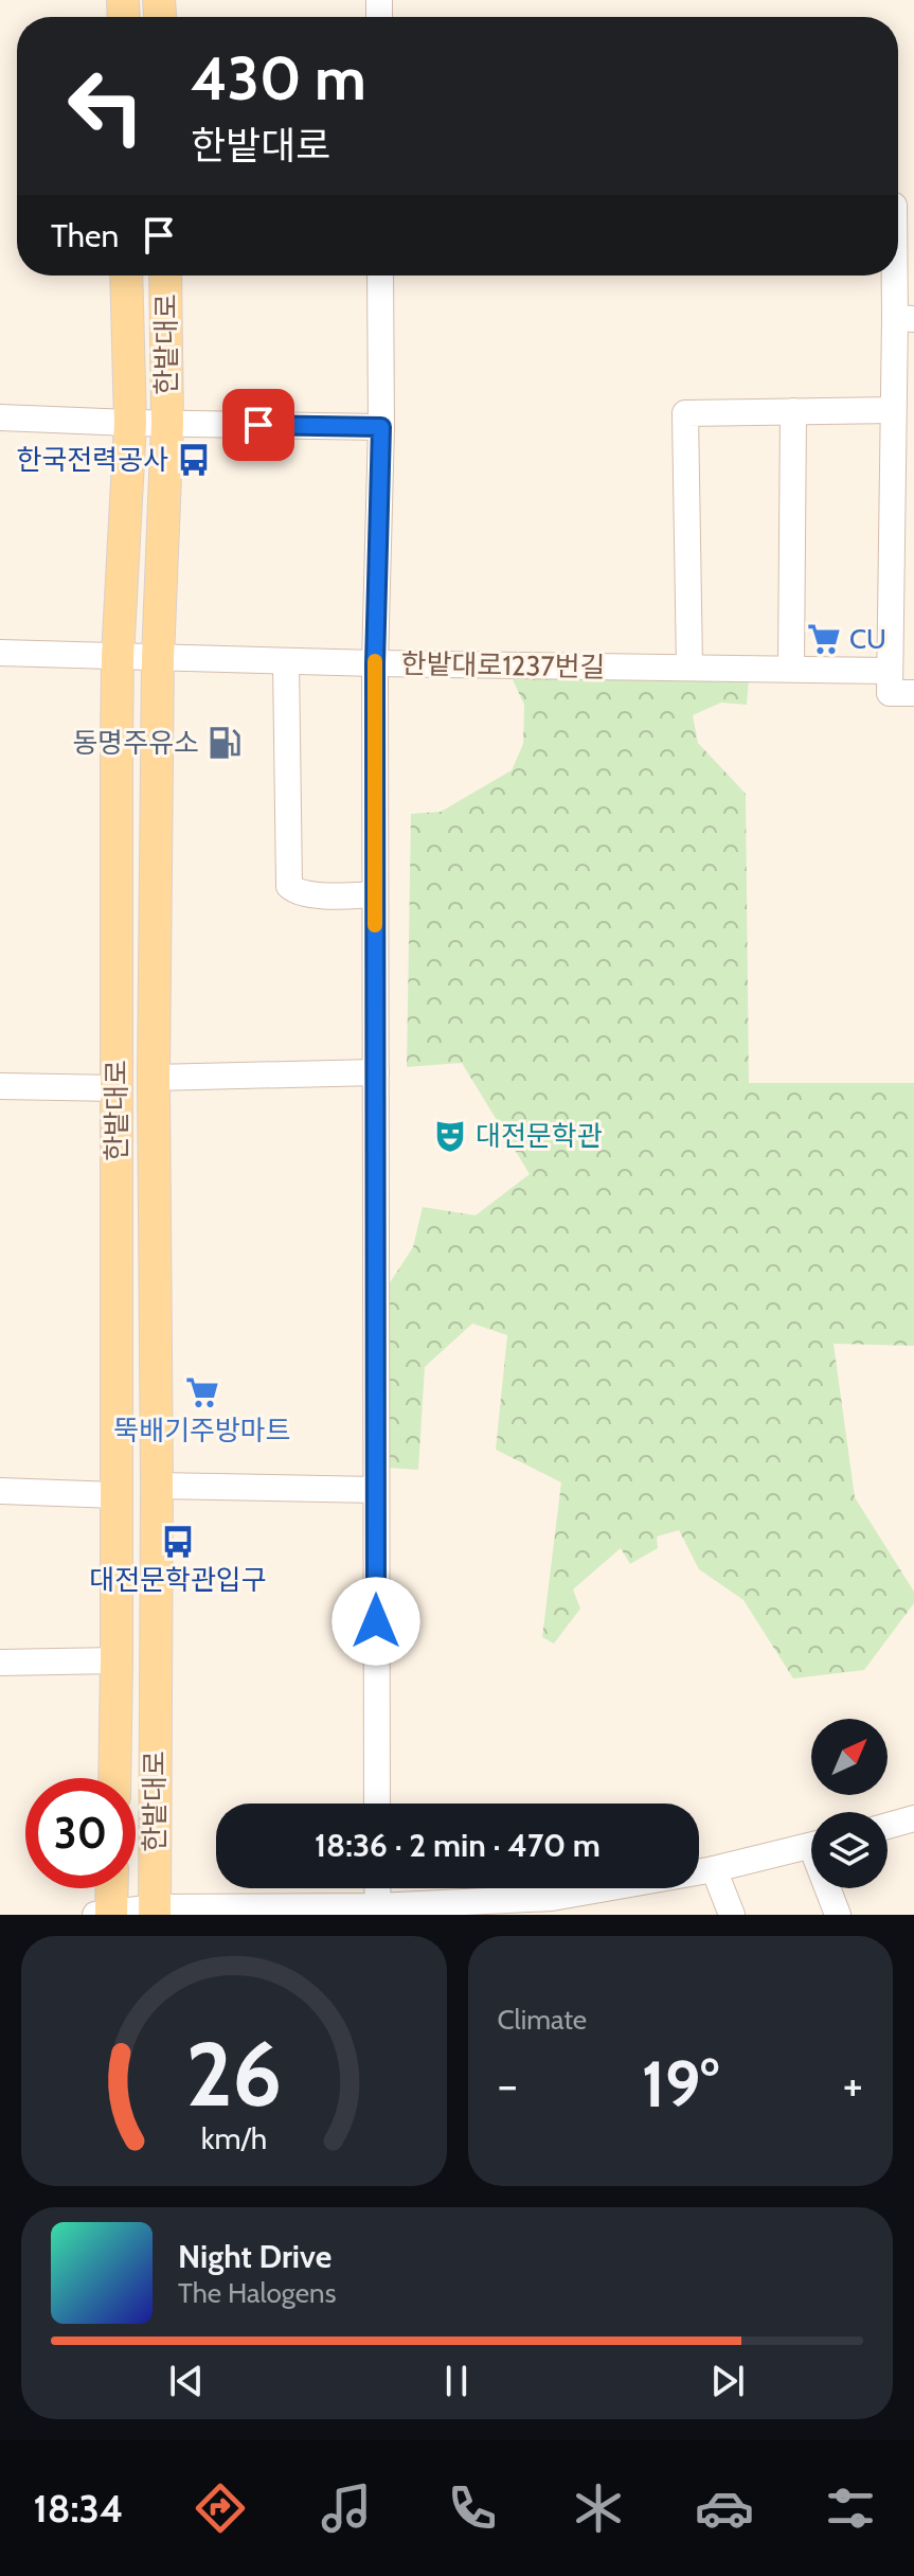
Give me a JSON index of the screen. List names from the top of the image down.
{
  "streets": {
    "main road": ["한밭대로"],
    "street": ["한밭대로1237번길"]
  },
  "crossings": [
    ["한밭대로", "한밭대로1237번길"]
  ],
  "places": {
    "bus stop": ["한국전력공사", "대전문학관입구"],
    "supermarket": ["CU", "뚝배기주방마트"],
    "fuel station": ["동명주유소"],
    "theatre": ["대전문학관"]
  },
  "north": "top right",
  "page": {
    "turn": ["430 m", "한밭대로"],
    "then": "Then",
    "limit": "30",
    "trip": "18:36 · 2 min · 470 m",
    "tile": "Climate",
    "heat": ["−", "19°", "+"],
    "song": ["Night Drive", "The Halogens"],
    "tabs": "18:34",
    "gauge": ["26", "km/h"]
  }
}
